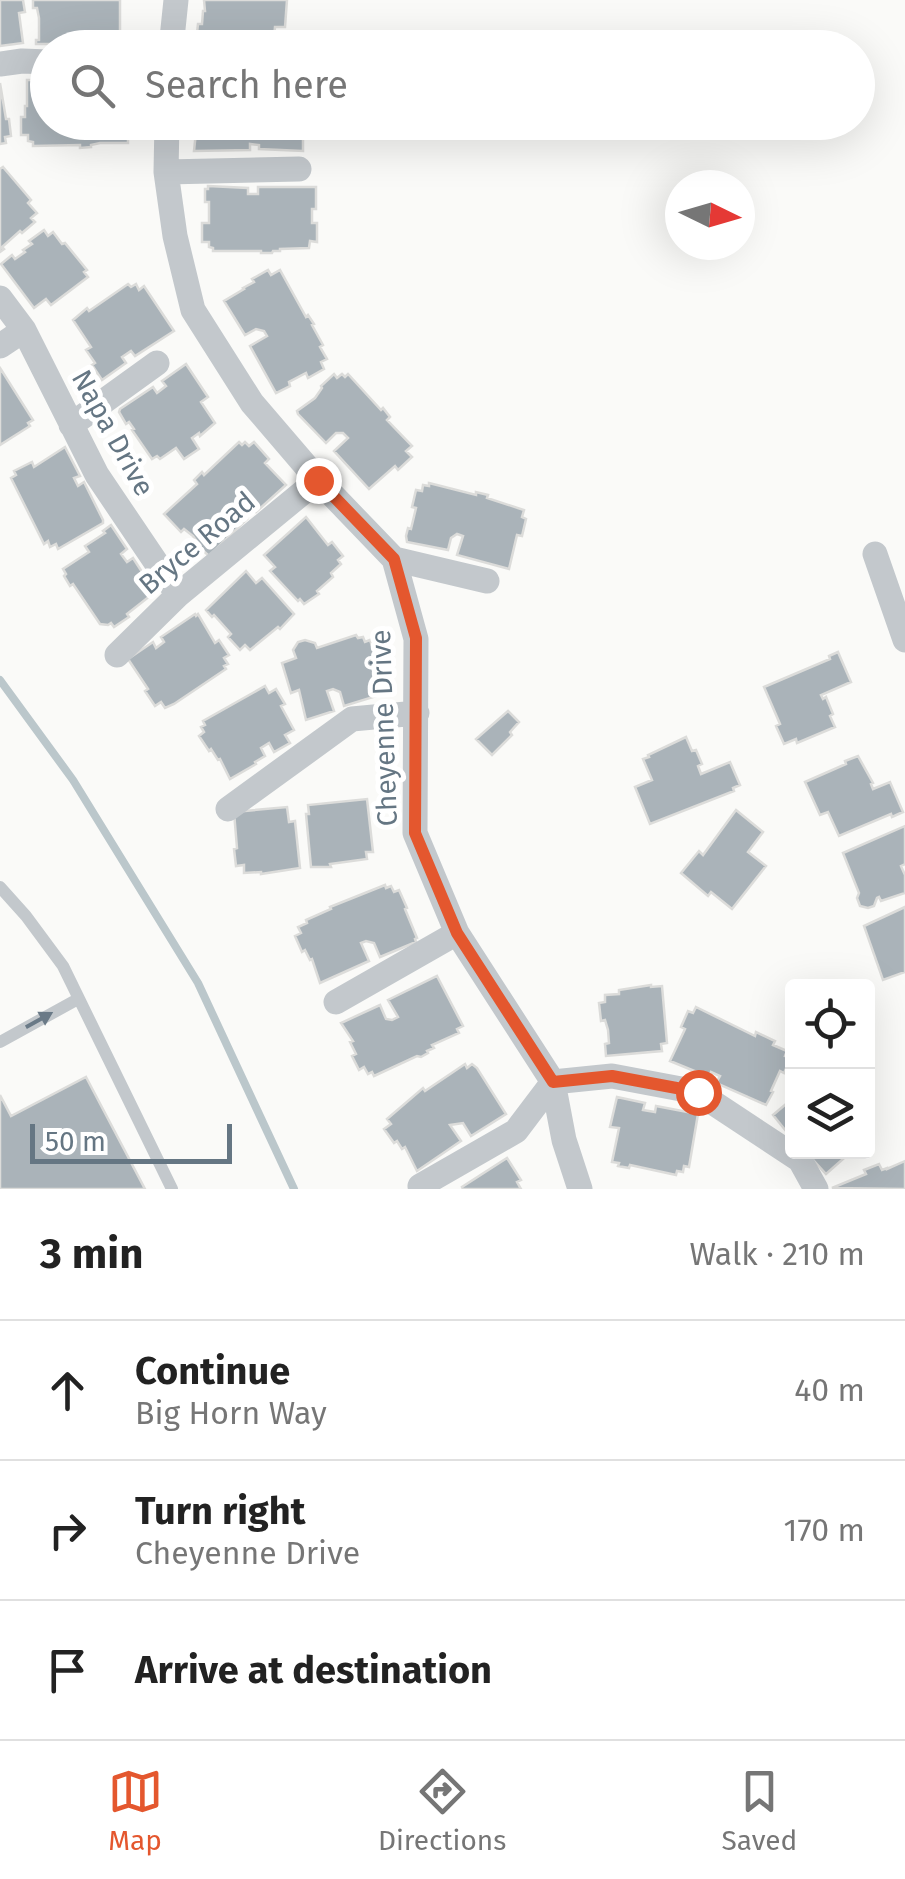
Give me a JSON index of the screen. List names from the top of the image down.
{
  "streets": {
    "street": ["Napa Drive", "Bryce Road", "Cheyenne Drive"]
  },
  "crossings": [
    ["Napa Drive", "Bryce Road"],
    ["Bryce Road", "Cheyenne Drive"]
  ],
  "scale_bar": "50 m",
  "north": "right",
  "page": {
    "search": "Search here",
    "scale": "50 m",
    "heading": ["3 min", "Walk · 210 m"],
    "list": [
      ["Continue", "Big Horn Way", "40 m"],
      ["Turn right", "Cheyenne Drive", "170 m"],
      "Arrive at destination"
    ],
    "nav": ["Map", "Directions", "Saved"]
  }
}
